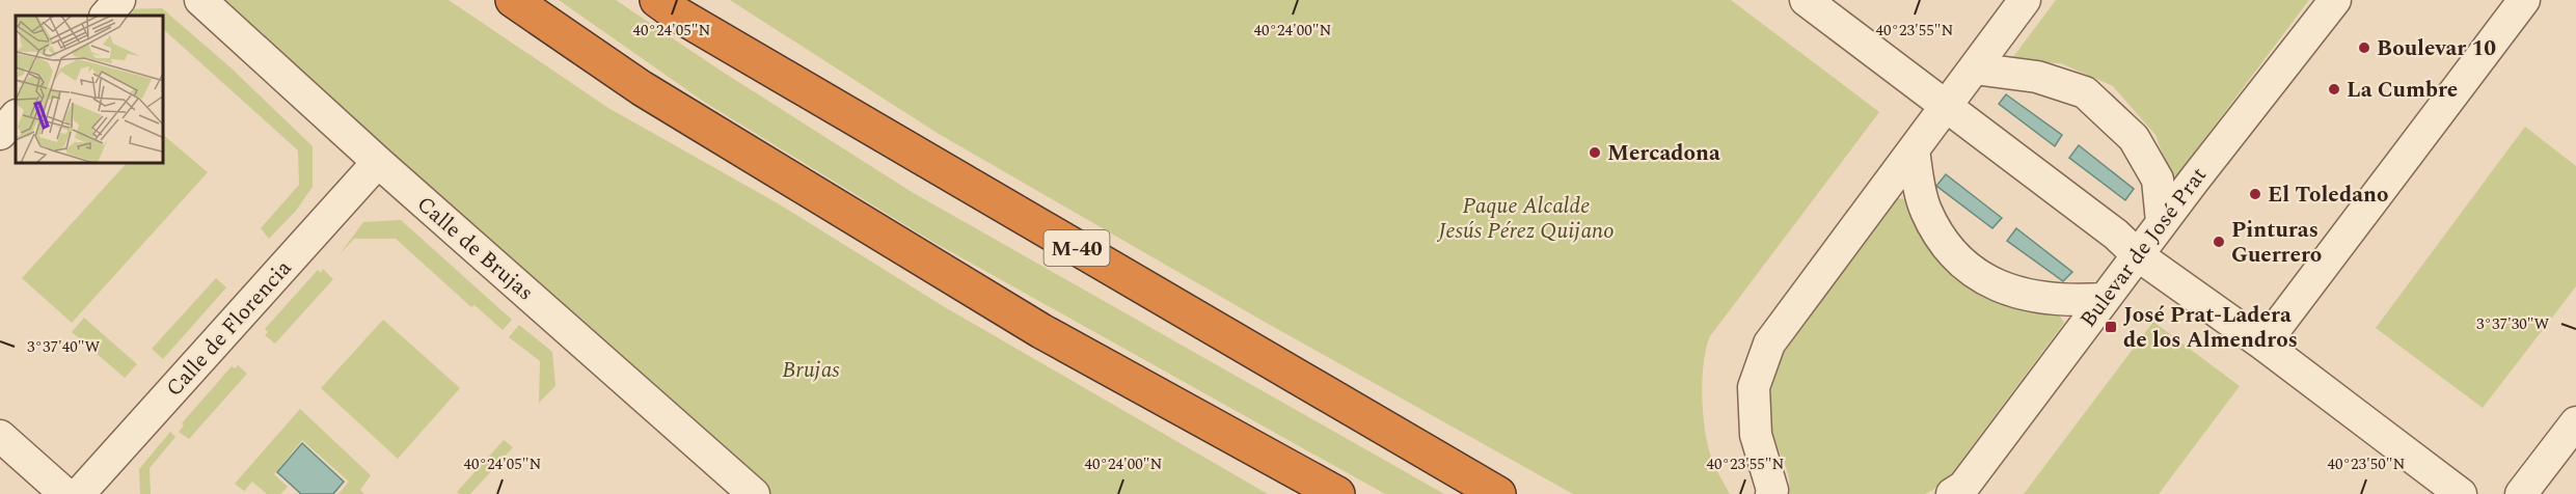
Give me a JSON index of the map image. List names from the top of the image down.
{
  "streets": {
    "highway": ["M-40"],
    "street": ["Bulevar de José Prat", "Calle de Brujas", "Calle de Florencia"]
  },
  "crossings": [
    ["Calle de Brujas", "Calle de Florencia"]
  ],
  "parks": ["Paque Alcalde Jesús Pérez Quijano", "Brujas"],
  "places": {
    "other": [
      "Boulevar 10",
      "La Cumbre",
      "Mercadona",
      "El Toledano",
      "Pinturas Guerrero"
    ],
    "transit": ["José Prat-Ladera de los Almendros"]
  },
  "coordinates": [
    "40°24'05\"N",
    "40°24'00\"N",
    "40°23'55\"N",
    "3°37'30\"W",
    "3°37'40\"W",
    "40°23'50\"N"
  ]
}
